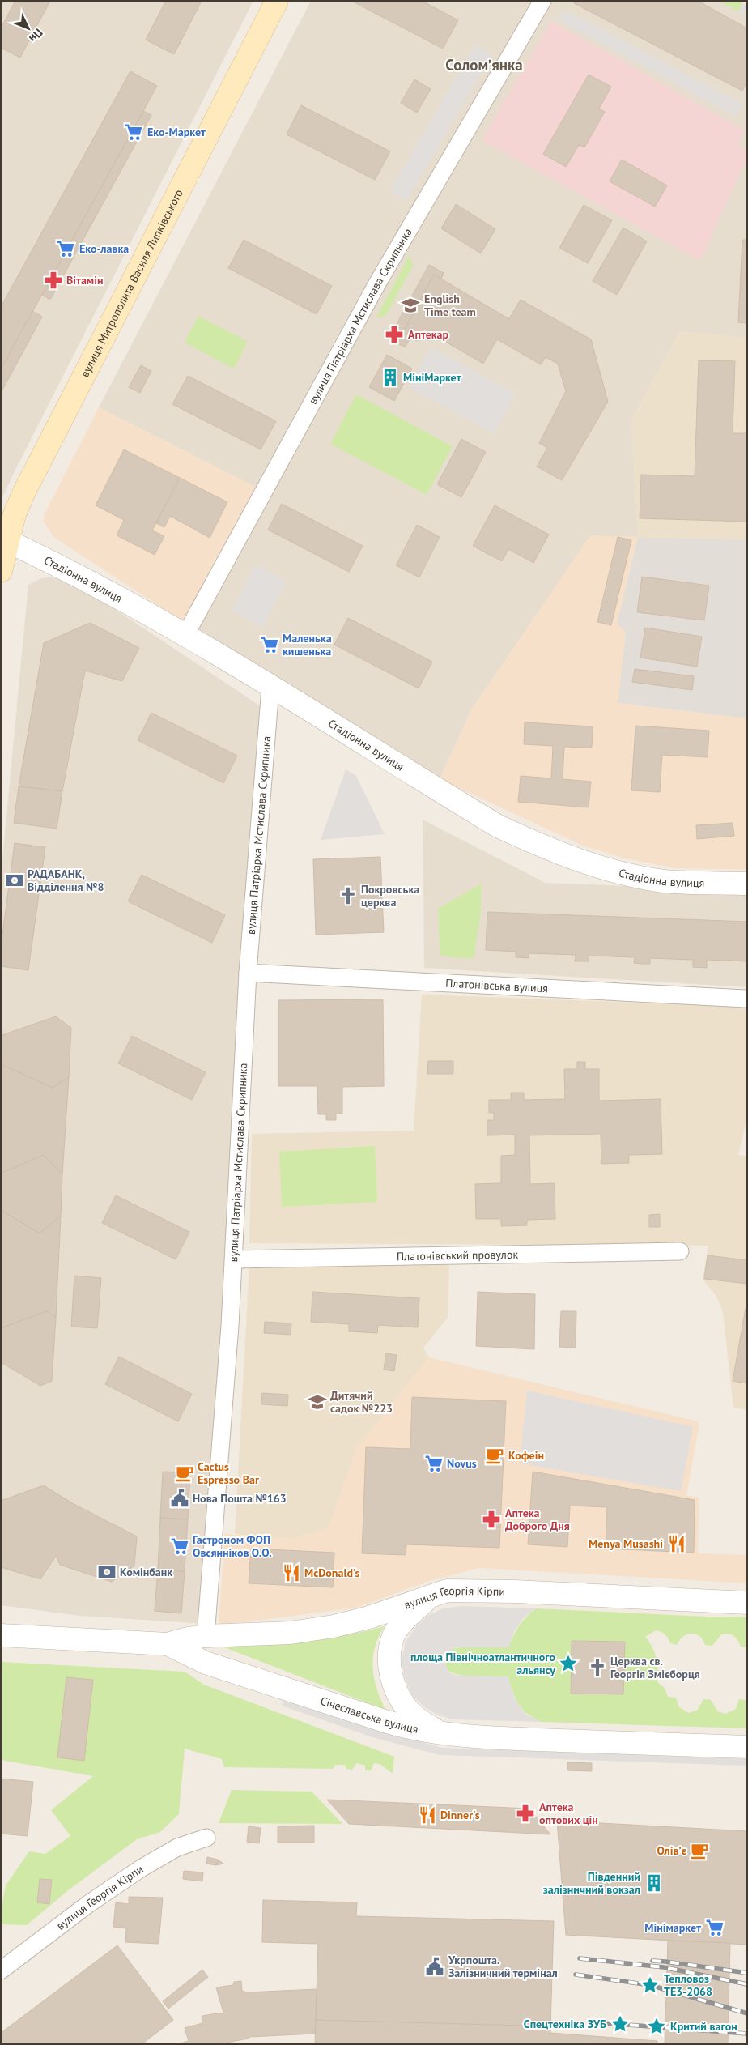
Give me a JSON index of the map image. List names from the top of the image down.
{
  "streets": {
    "main road": ["вулиця Митрополита Василя Липківського"],
    "street": [
      "вулиця Патріарха Мстислава Скрипника",
      "Стадіонна вулиця",
      "Платонівська вулиця",
      "Платонівський провулок",
      "вулиця Георгія Кірпи",
      "Січеславська вулиця"
    ]
  },
  "crossings": [
    ["вулиця Митрополита Василя Липківського", "Стадіонна вулиця"],
    ["вулиця Патріарха Мстислава Скрипника", "Стадіонна вулиця"],
    ["вулиця Патріарха Мстислава Скрипника", "Платонівська вулиця"],
    ["вулиця Патріарха Мстислава Скрипника", "Платонівський провулок"],
    ["вулиця Патріарха Мстислава Скрипника", "вулиця Георгія Кірпи"],
    ["вулиця Георгія Кірпи", "Січеславська вулиця"]
  ],
  "districts": ["Соломʼянка"],
  "places": {
    "supermarket": [
      "Еко-Маркет",
      "Еко-лавка",
      "Маленька кишенька",
      "Novus",
      "Гастроном ФОП Овсянніков О.О.",
      "Мінімаркет"
    ],
    "pharmacy": [
      "Вітамін",
      "Аптекар",
      "Аптека Доброго Дня",
      "Аптека оптових цін"
    ],
    "school or university": ["English Time team", "Дитячий садок №223"],
    "building": ["МініМаркет", "Південний залізничний вокзал"],
    "bank": ["РАДАБАНК, Відділення №8", "Комінбанк"],
    "church": ["Покровська церква", "Церква св. Георгія Змієборця"],
    "cafe": ["Кофеiн", "Cactus Espresso Bar", "Олівʼє"],
    "public building": ["Нова Пошта №163", "Укрпошта. Залізничний термінал"],
    "restaurant": ["Menya Musashi", "McDonald's", "Dinner's"],
    "place": [
      "площа Північноатлантичного альянсу",
      "Тепловоз ТЕ3-2068",
      "Спецтехніка ЗУБ",
      "Критий вагон"
    ]
  },
  "north": "bottom right"
}
